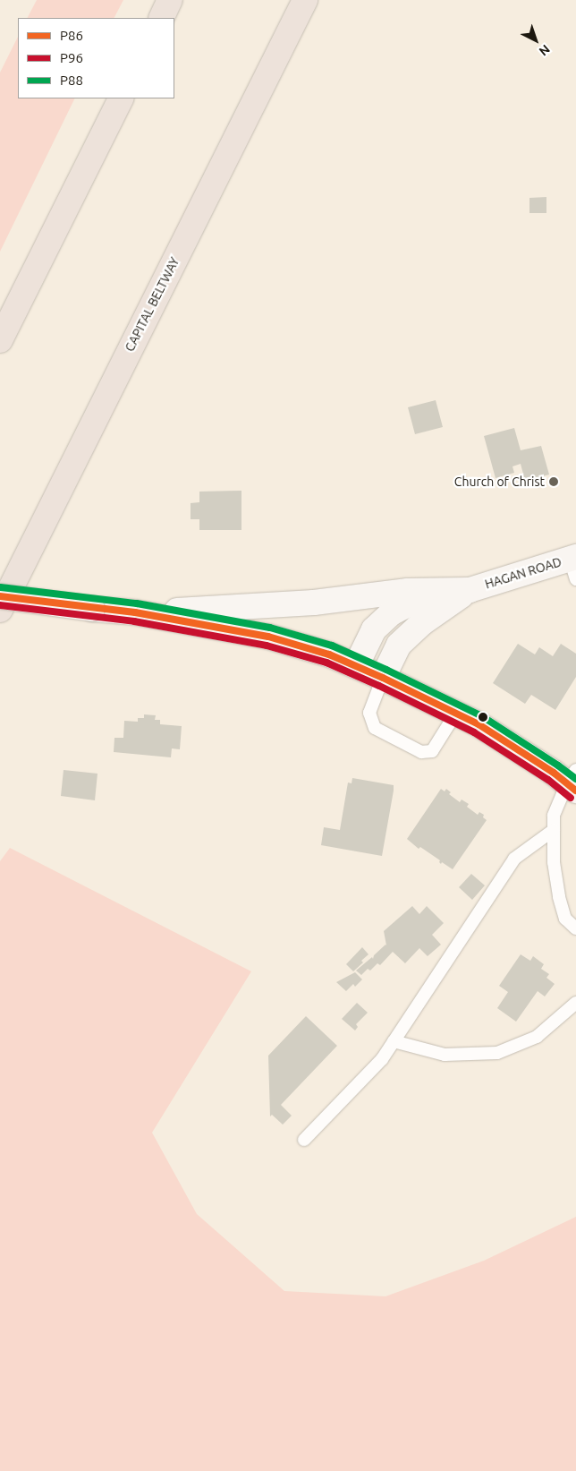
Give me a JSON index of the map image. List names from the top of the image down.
{
  "streets": {
    "highway": ["CAPITAL BELTWAY"],
    "main road": ["HAGAN ROAD"]
  },
  "places": ["Church of Christ"],
  "lines": ["transit line P88", "transit line P86", "transit line P96"],
  "legend": ["P86", "P96", "P88"],
  "north": "bottom right"
}
